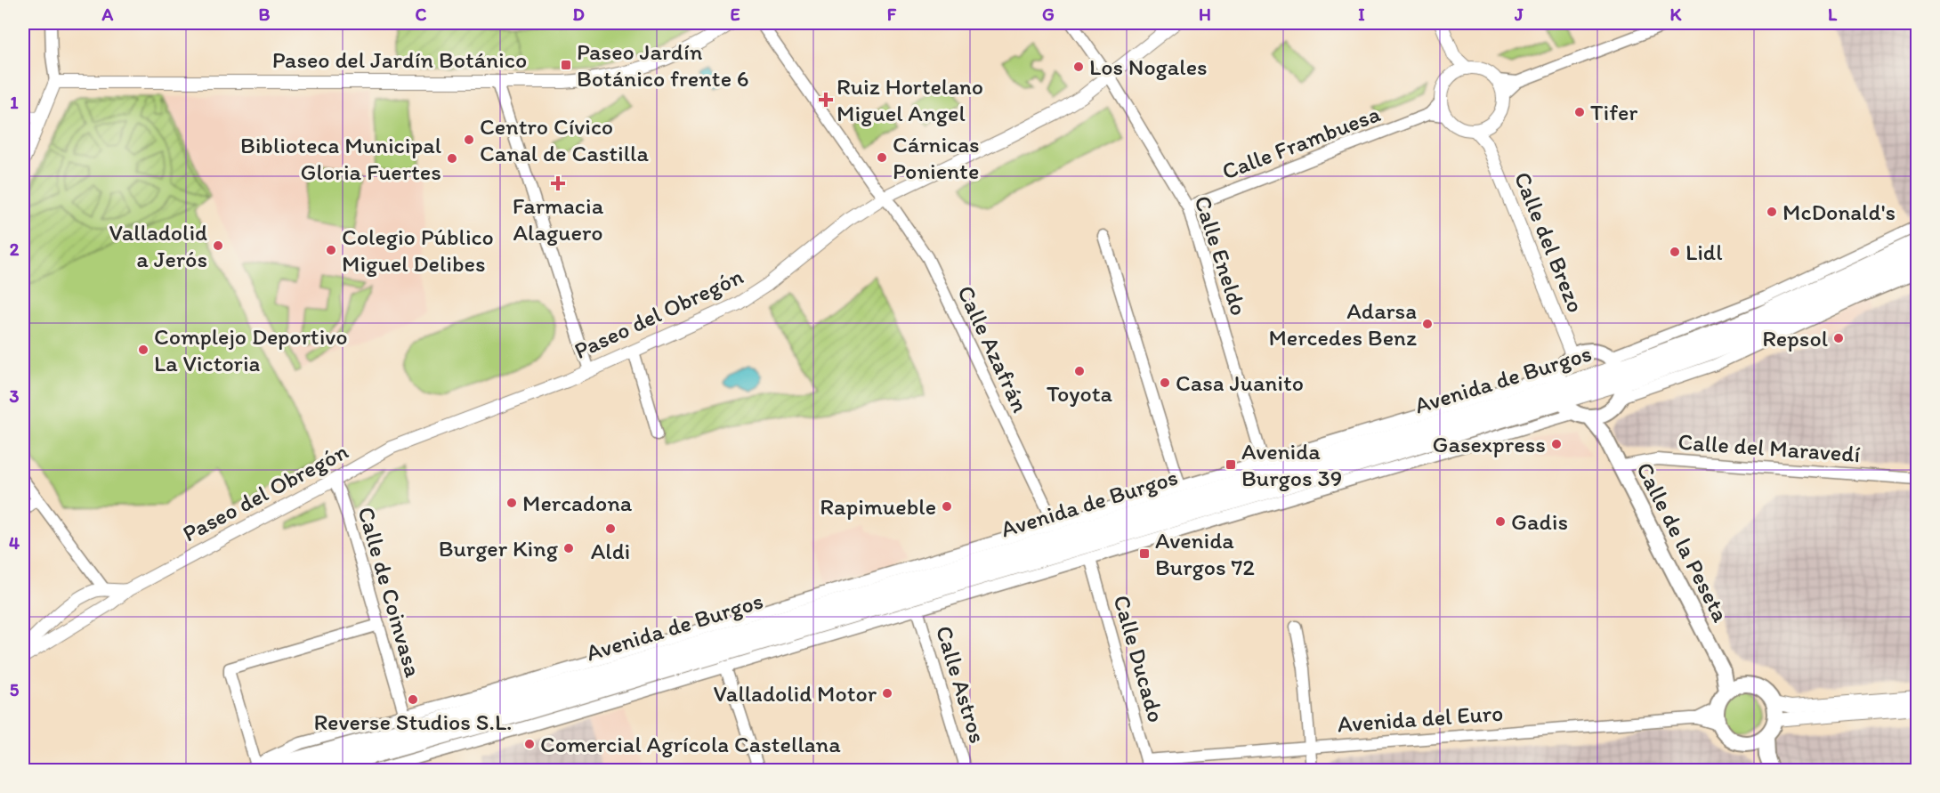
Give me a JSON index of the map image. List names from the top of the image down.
{
  "streets": {
    "highway": ["Avenida de Burgos"],
    "main road": ["Calle de la Peseta"],
    "street": [
      "Paseo del Jardín Botánico",
      "Calle Frambuesa",
      "Calle del Brezo",
      "Calle Eneldo",
      "Paseo del Obregón",
      "Calle Azafrán",
      "Calle del Maravedí",
      "Calle de Coinvasa",
      "Calle Ducado",
      "Calle Astros",
      "Avenida del Euro"
    ]
  },
  "crossings": [
    ["Calle Frambuesa", "Calle del Brezo"],
    ["Calle Frambuesa", "Calle Eneldo"],
    ["Calle Eneldo", "Paseo del Obregón"],
    ["Calle Eneldo", "Avenida de Burgos"],
    ["Paseo del Obregón", "Calle Azafrán"],
    ["Paseo del Obregón", "Calle de Coinvasa"],
    ["Calle Azafrán", "Avenida de Burgos"],
    ["Avenida de Burgos", "Calle de la Peseta"],
    ["Avenida de Burgos", "Calle de Coinvasa"],
    ["Calle del Maravedí", "Calle de la Peseta"],
    ["Calle de la Peseta", "Avenida del Euro"],
    ["Calle Ducado", "Avenida del Euro"]
  ],
  "places": {
    "transit": ["Paseo Jardín Botánico frente 6", "Avenida Burgos 39", "Avenida Burgos 72"],
    "other": [
      "Los Nogales",
      "Tifer",
      "Centro Cívico Canal de Castilla",
      "Cárnicas Poniente",
      "Biblioteca Municipal Gloria Fuertes",
      "McDonald's",
      "Valladolid a Jerós",
      "Colegio Público Miguel Delibes",
      "Lidl",
      "Adarsa Mercedes Benz",
      "Repsol",
      "Complejo Deportivo La Victoria",
      "Toyota",
      "Casa Juanito",
      "Gasexpress",
      "Mercadona",
      "Rapimueble",
      "Gadis",
      "Aldi",
      "Burger King",
      "Valladolid Motor",
      "Reverse Studios S.L.",
      "Comercial Agrícola Castellana"
    ],
    "health": ["Ruiz Hortelano Miguel Angel", "Farmacia Alaguero"]
  },
  "grid": {
    "columns": [
      "A",
      "B",
      "C",
      "D",
      "E",
      "F",
      "G",
      "H",
      "I",
      "J",
      "K",
      "L"
    ],
    "rows": [
      "1",
      "2",
      "3",
      "4",
      "5"
    ]
  }
}
